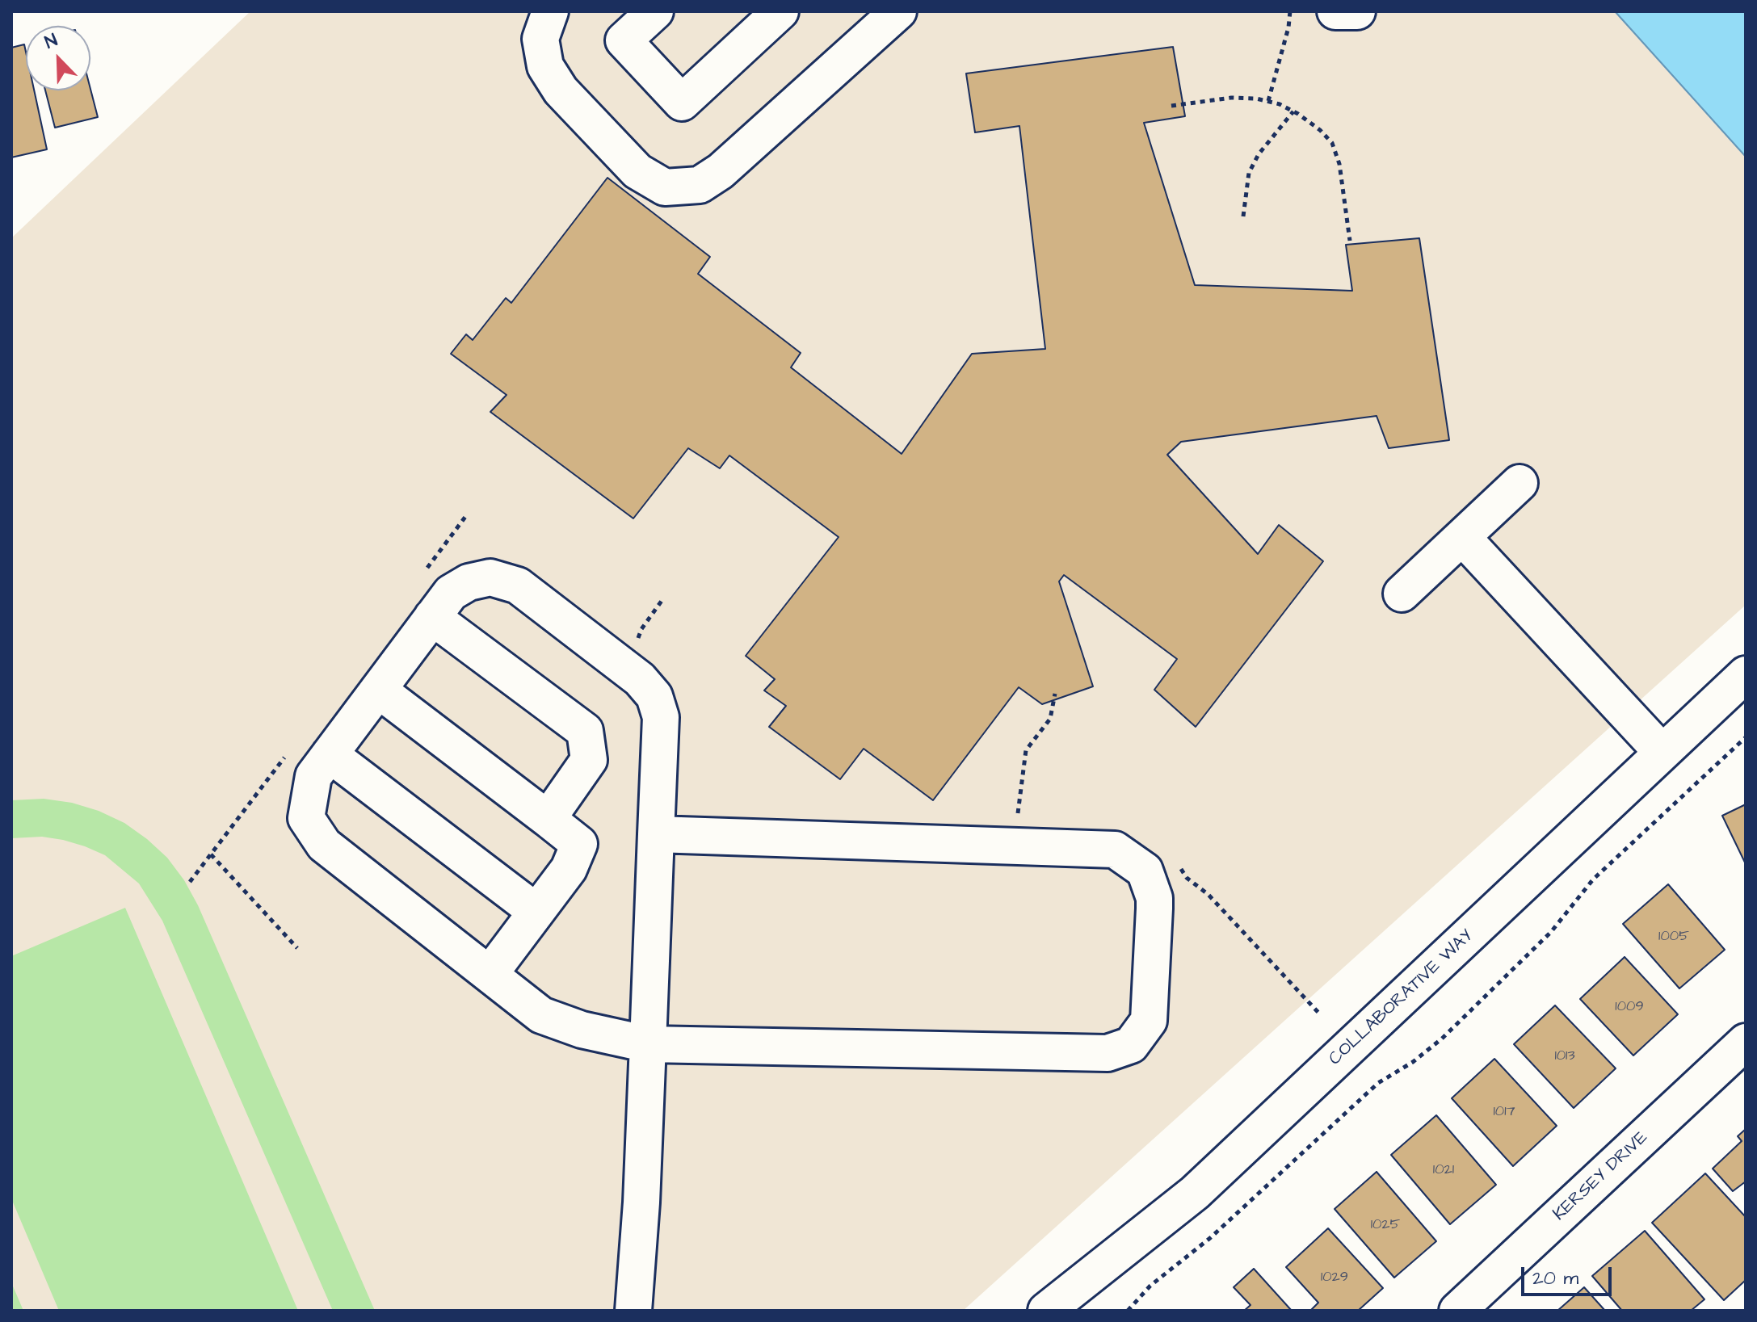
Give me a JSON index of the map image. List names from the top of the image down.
{
  "streets": {
    "street": ["COLLABORATIVE WAY", "KERSEY DRIVE"]
  },
  "house_numbers": [
    "1005",
    "1009",
    "1013",
    "1017",
    "1021",
    "1025",
    "1029"
  ],
  "scale_bar": "20 m",
  "north": "top left"
}
